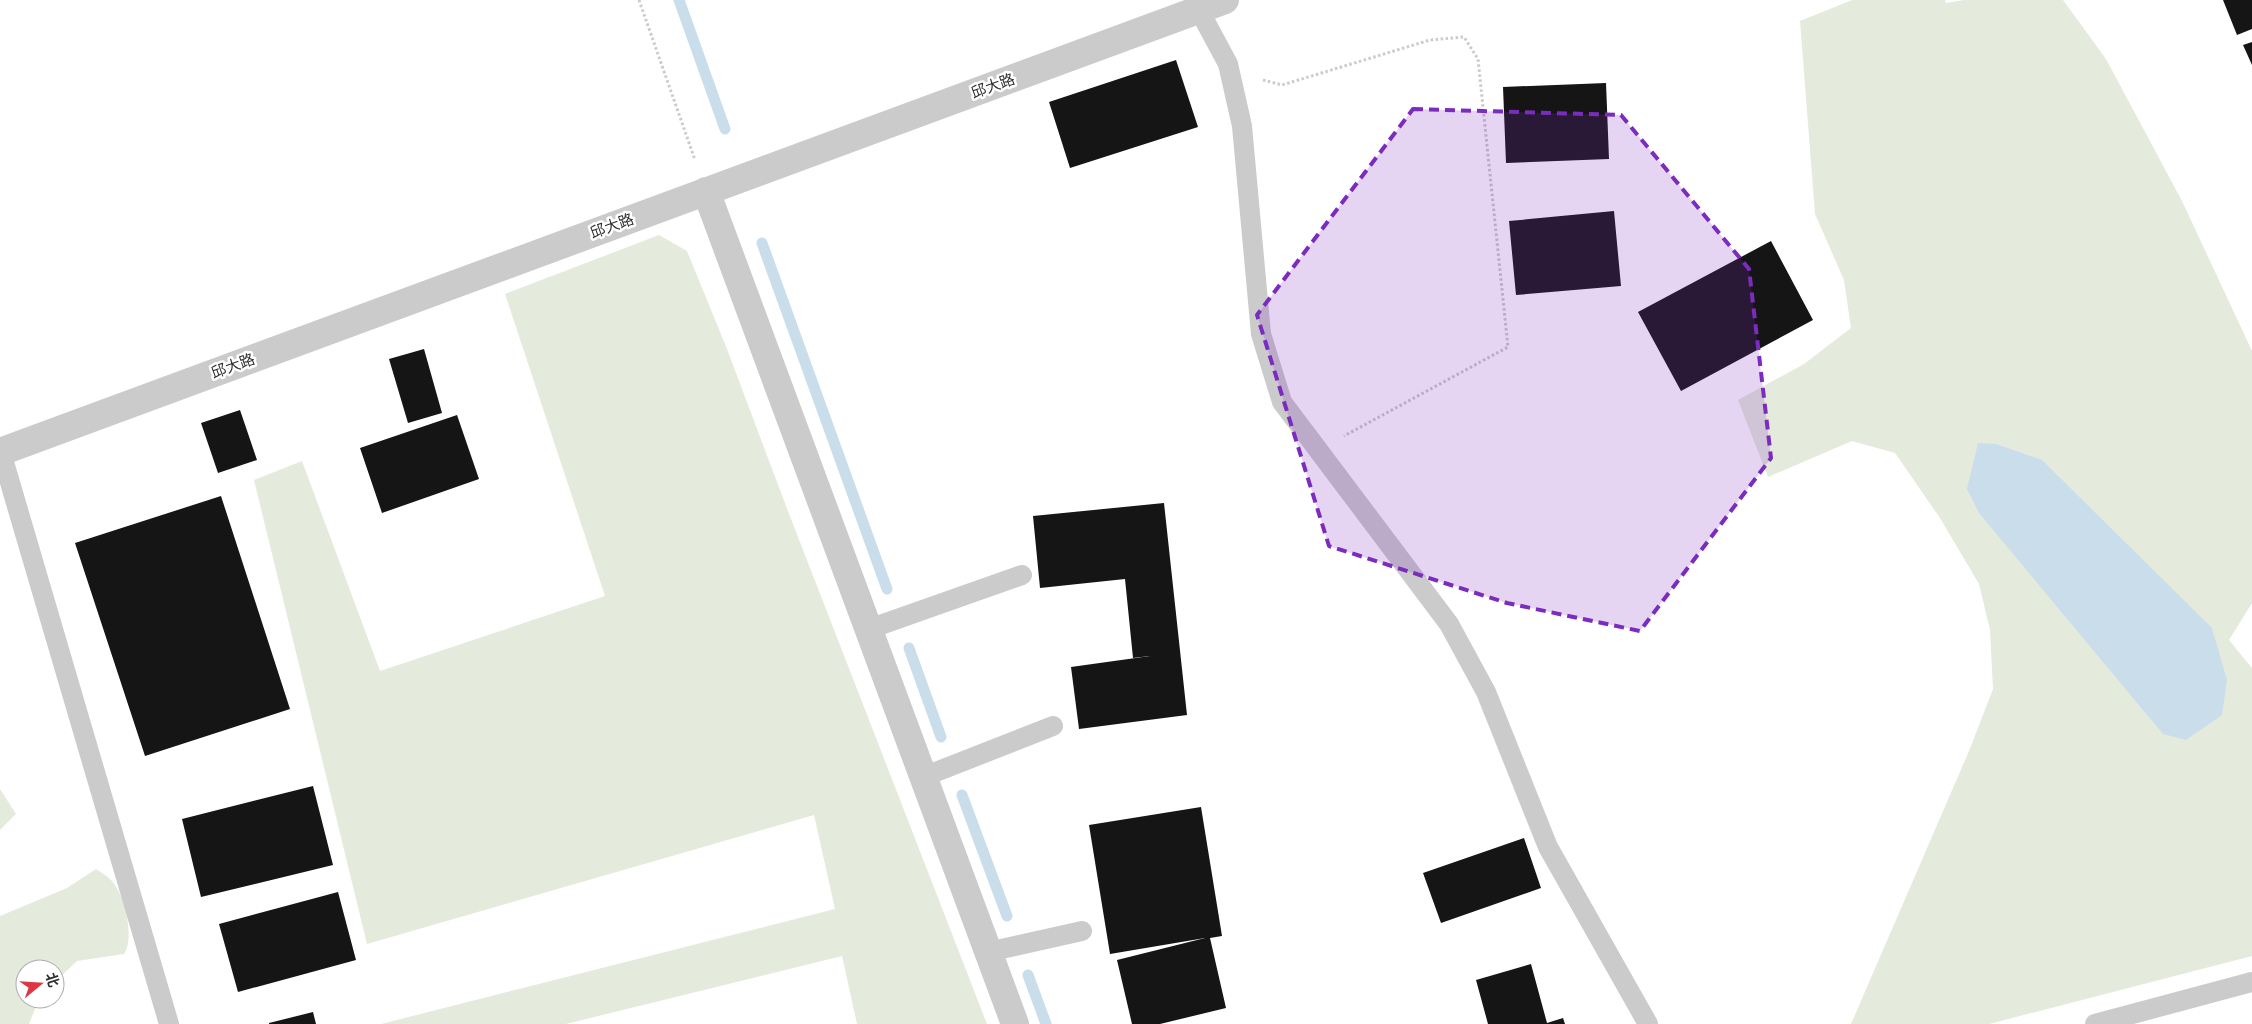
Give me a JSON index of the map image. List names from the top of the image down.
{
  "streets": {
    "street": ["邱大路"]
  },
  "north": "right"
}
